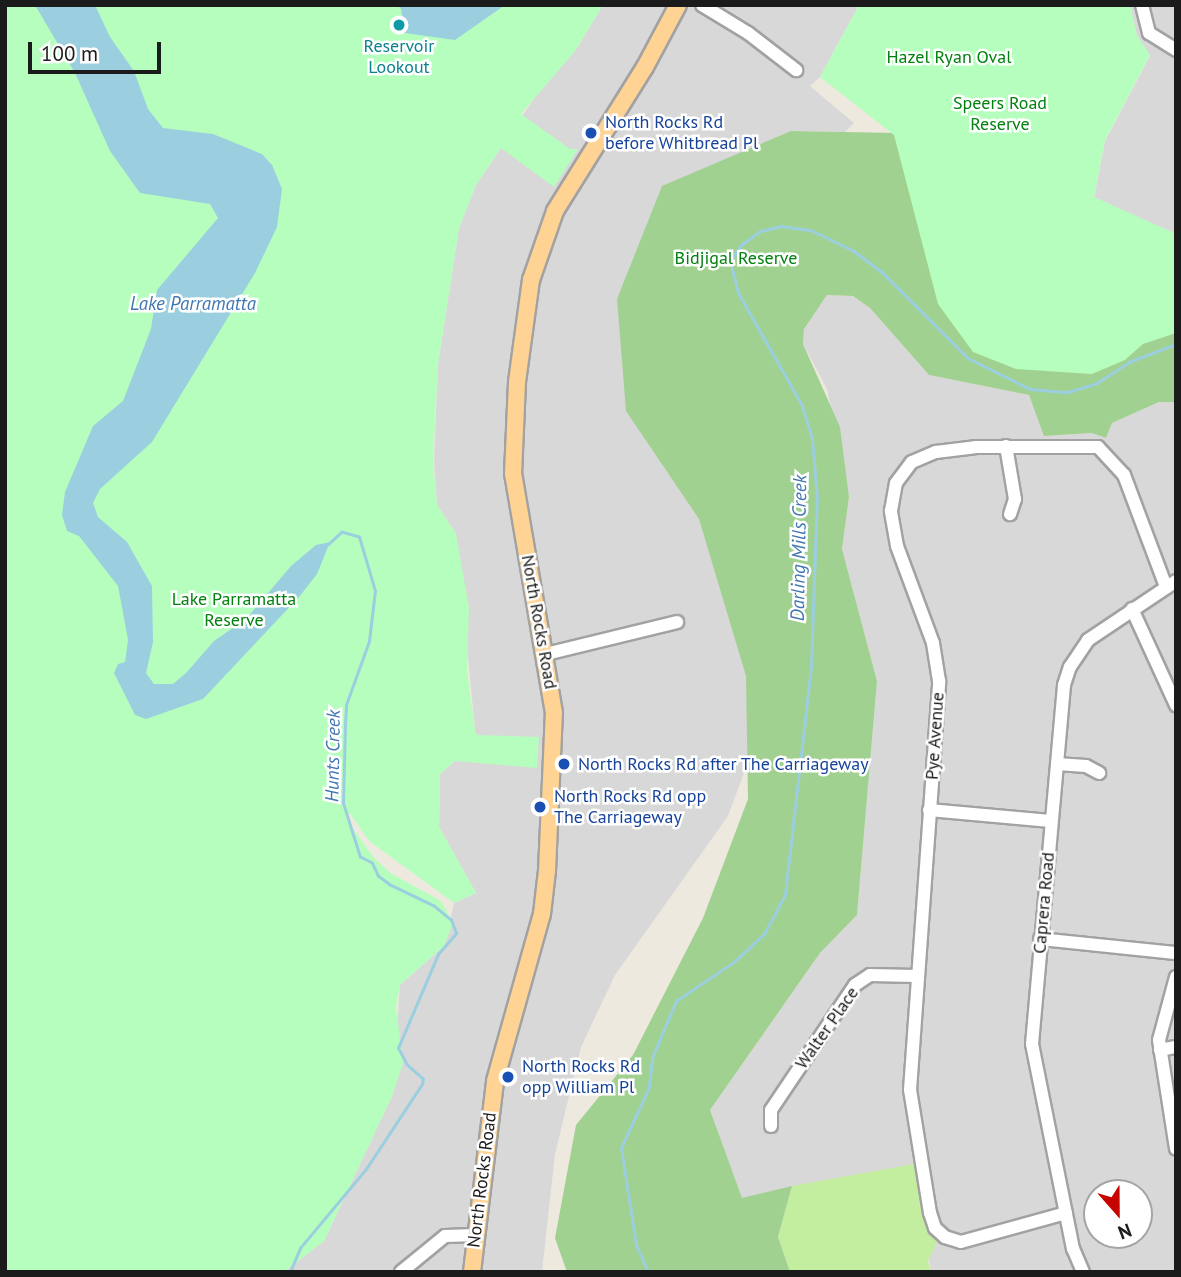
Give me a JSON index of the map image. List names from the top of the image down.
{
  "streets": {
    "main road": ["North Rocks Road"],
    "street": ["Pye Avenue", "Caprera Road", "Walter Place"]
  },
  "crossings": [
    ["Pye Avenue", "Caprera Road"],
    ["Pye Avenue", "Walter Place"]
  ],
  "water": ["Lake Parramatta", "Darling Mills Creek", "Hunts Creek"],
  "parks": [
    "Hazel Ryan Oval",
    "Speers Road Reserve",
    "Bidjigal Reserve",
    "Lake Parramatta Reserve"
  ],
  "places": [
    "Reservoir Lookout",
    "North Rocks Rd before Whitbread Pl",
    "North Rocks Rd after The Carriageway",
    "North Rocks Rd opp The Carriageway",
    "North Rocks Rd opp William Pl"
  ],
  "scale_bar": "100 m",
  "north": "bottom"
}
